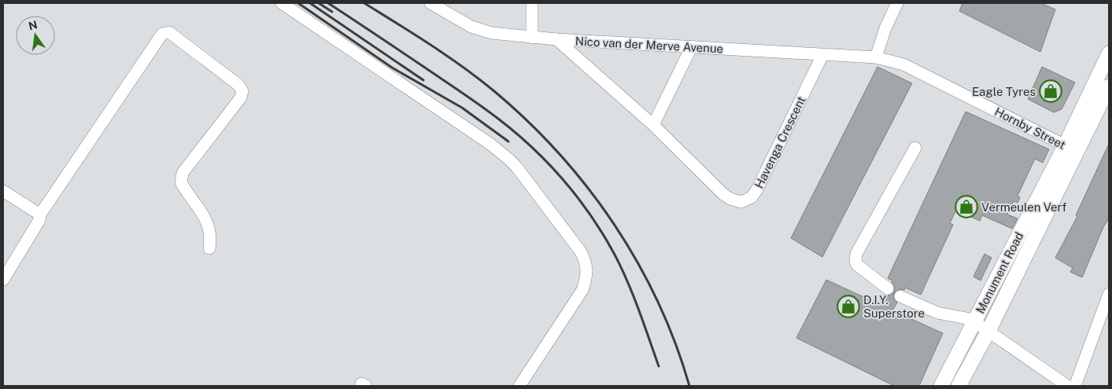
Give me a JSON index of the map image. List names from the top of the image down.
{
  "streets": {
    "main road": ["Monument Road"],
    "street": ["Nico van der Merve Avenue", "Hornby Street", "Havenga Crescent"]
  },
  "crossings": [
    ["Nico van der Merve Avenue", "Hornby Street"],
    ["Nico van der Merve Avenue", "Havenga Crescent"],
    ["Hornby Street", "Monument Road"]
  ],
  "places": {
    "shop": ["Eagle Tyres", "Vermeulen Verf", "D.I.Y. Superstore"]
  },
  "north": "top"
}
